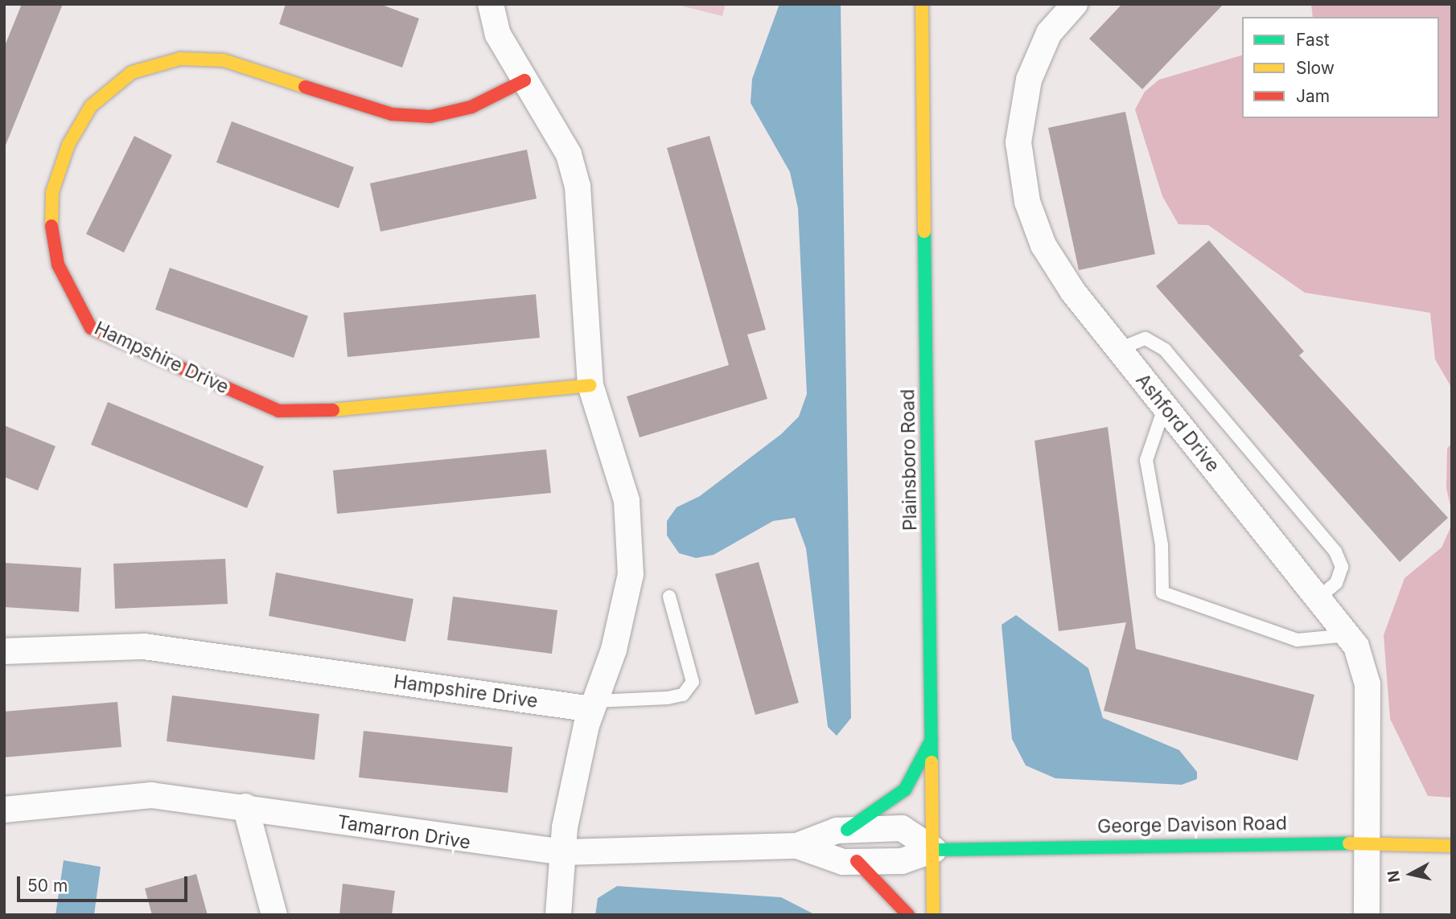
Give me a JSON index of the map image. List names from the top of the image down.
{
  "streets": {
    "street": [
      "Hampshire Drive",
      "Ashford Drive",
      "Plainsboro Road",
      "George Davison Road",
      "Tamarron Drive"
    ]
  },
  "crossings": [
    ["Ashford Drive", "George Davison Road"],
    ["Plainsboro Road", "George Davison Road"],
    ["Plainsboro Road", "Tamarron Drive"],
    ["George Davison Road", "Tamarron Drive"]
  ],
  "legend": ["Fast", "Slow", "Jam"],
  "scale_bar": "50 m",
  "north": "left"
}
